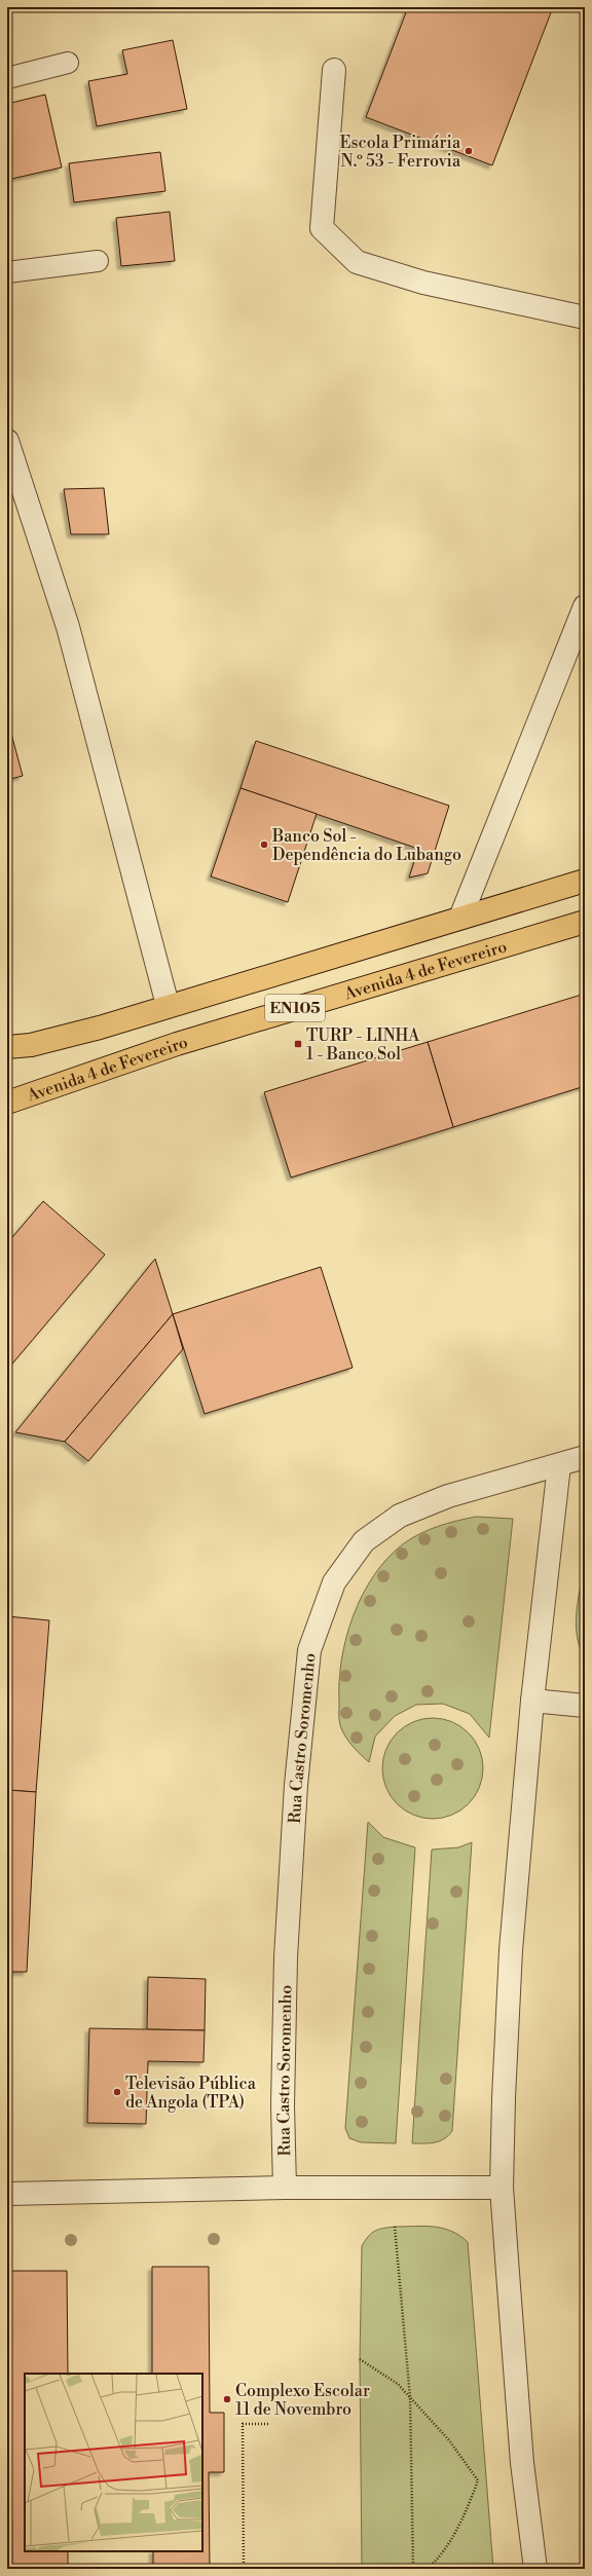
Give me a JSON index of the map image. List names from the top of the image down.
{
  "streets": {
    "main road": ["Avenida 4 de Fevereiro", "EN105"],
    "street": ["Rua Castro Soromenho"]
  },
  "places": {
    "other": [
      "Escola Primária N.º 53 - Ferrovia",
      "Banco Sol - Dependência do Lubango",
      "Televisão Pública de Angola (TPA)",
      "Complexo Escolar 11 de Novembro"
    ],
    "transit": ["TURP - LINHA 1 - Banco Sol"]
  }
}
